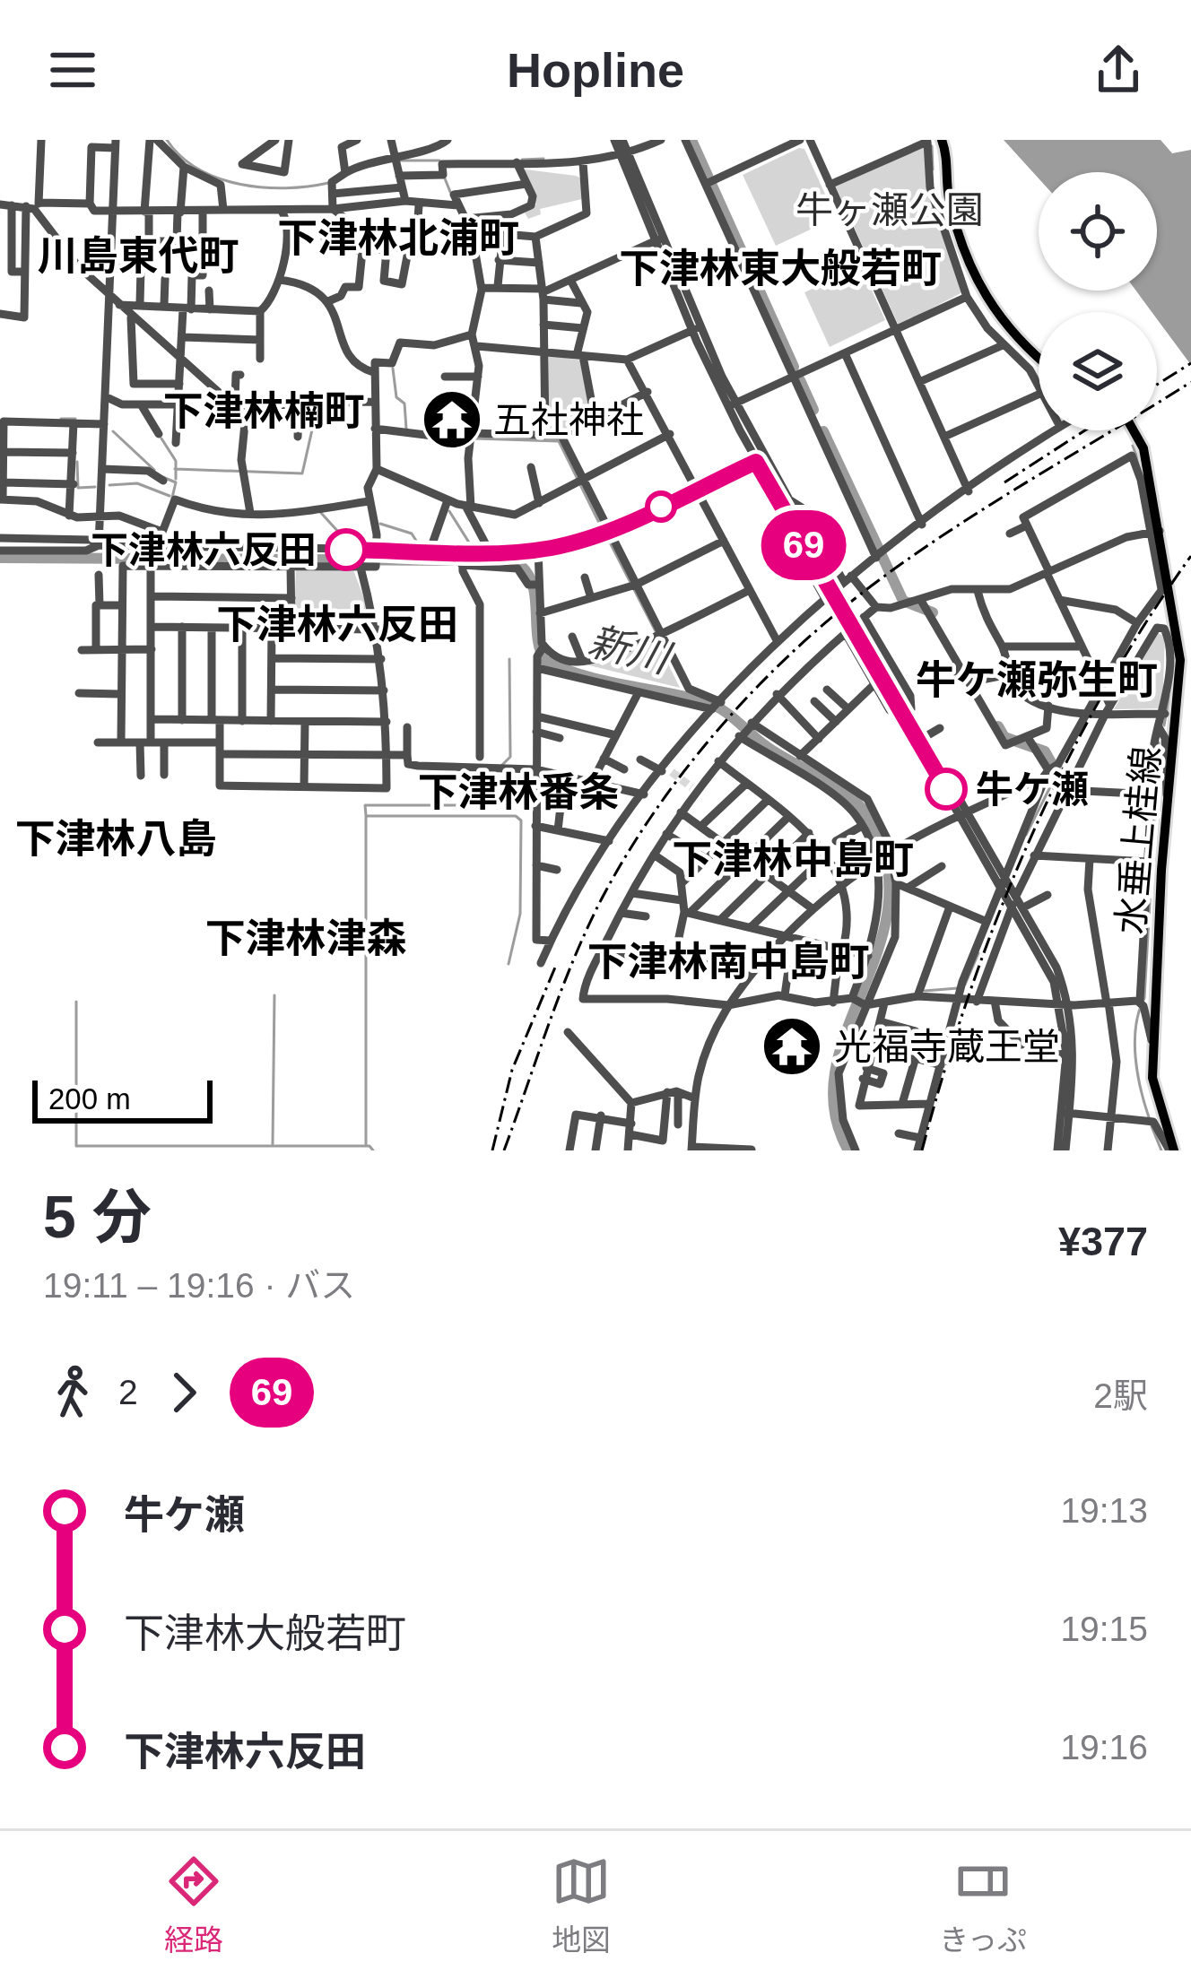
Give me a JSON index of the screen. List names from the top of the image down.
{
  "streets": {
    "main road": ["水垂上桂線"]
  },
  "districts": [
    "下津林北浦町",
    "川島東代町",
    "下津林東大般若町",
    "下津林楠町",
    "下津林六反田",
    "牛ケ瀬弥生町",
    "下津林番条",
    "下津林八島",
    "下津林中島町",
    "下津林津森",
    "下津林南中島町"
  ],
  "water": ["新川"],
  "parks": ["牛ヶ瀬公園"],
  "places": {
    "temple": ["五社神社", "光福寺蔵王堂"],
    "other": ["下津林六反田", "牛ケ瀬"]
  },
  "lines": ["bus line 69"],
  "scale_bar": "200 m",
  "page": {
    "header": "Hopline",
    "on_map": "69",
    "scale": "200 m",
    "heading": ["5 分", "19:11 – 19:16 · バス", "¥377"],
    "legs": ["2", "69", "2駅"],
    "list": [
      {
        "name": "牛ケ瀬",
        "value": "19:13"
      },
      {
        "name": "下津林大般若町",
        "value": "19:15"
      },
      {
        "name": "下津林六反田",
        "value": "19:16"
      }
    ],
    "tabs": ["経路", "地図", "きっぷ"]
  }
}
